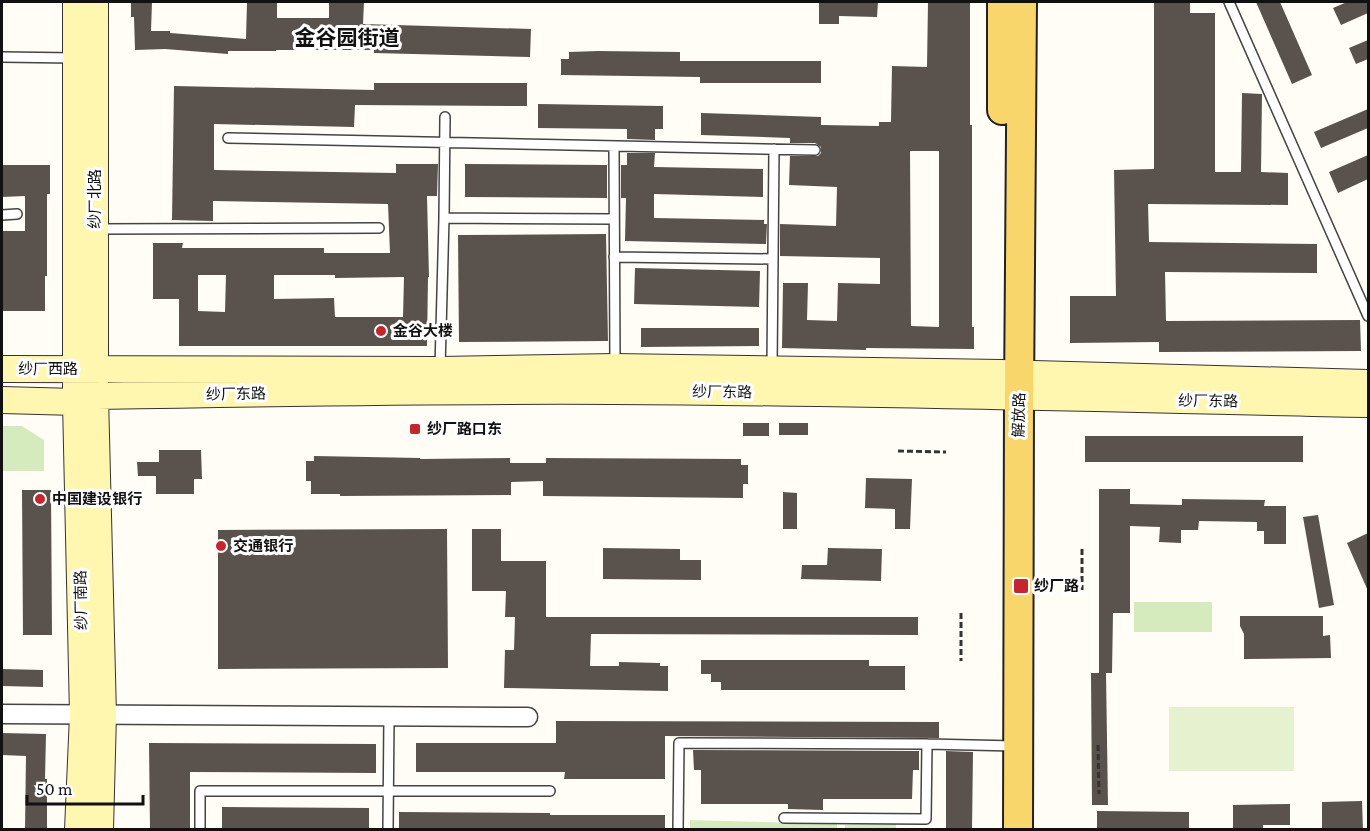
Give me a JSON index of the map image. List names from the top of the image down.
{
  "streets": {
    "main road": [
      "纱厂北路",
      "纱厂西路",
      "纱厂东路",
      "解放路",
      "纱厂南路"
    ]
  },
  "crossings": [
    ["纱厂北路", "纱厂西路"],
    ["纱厂北路", "纱厂东路"],
    ["纱厂北路", "纱厂南路"],
    ["纱厂西路", "纱厂东路"],
    ["纱厂西路", "纱厂南路"],
    ["纱厂东路", "解放路"],
    ["纱厂东路", "纱厂南路"]
  ],
  "districts": ["金谷园街道"],
  "places": {
    "other": ["金谷大楼", "中国建设银行", "交通银行"],
    "transit": ["纱厂路口东", "纱厂路"]
  },
  "scale_bar": "50 m"
}
